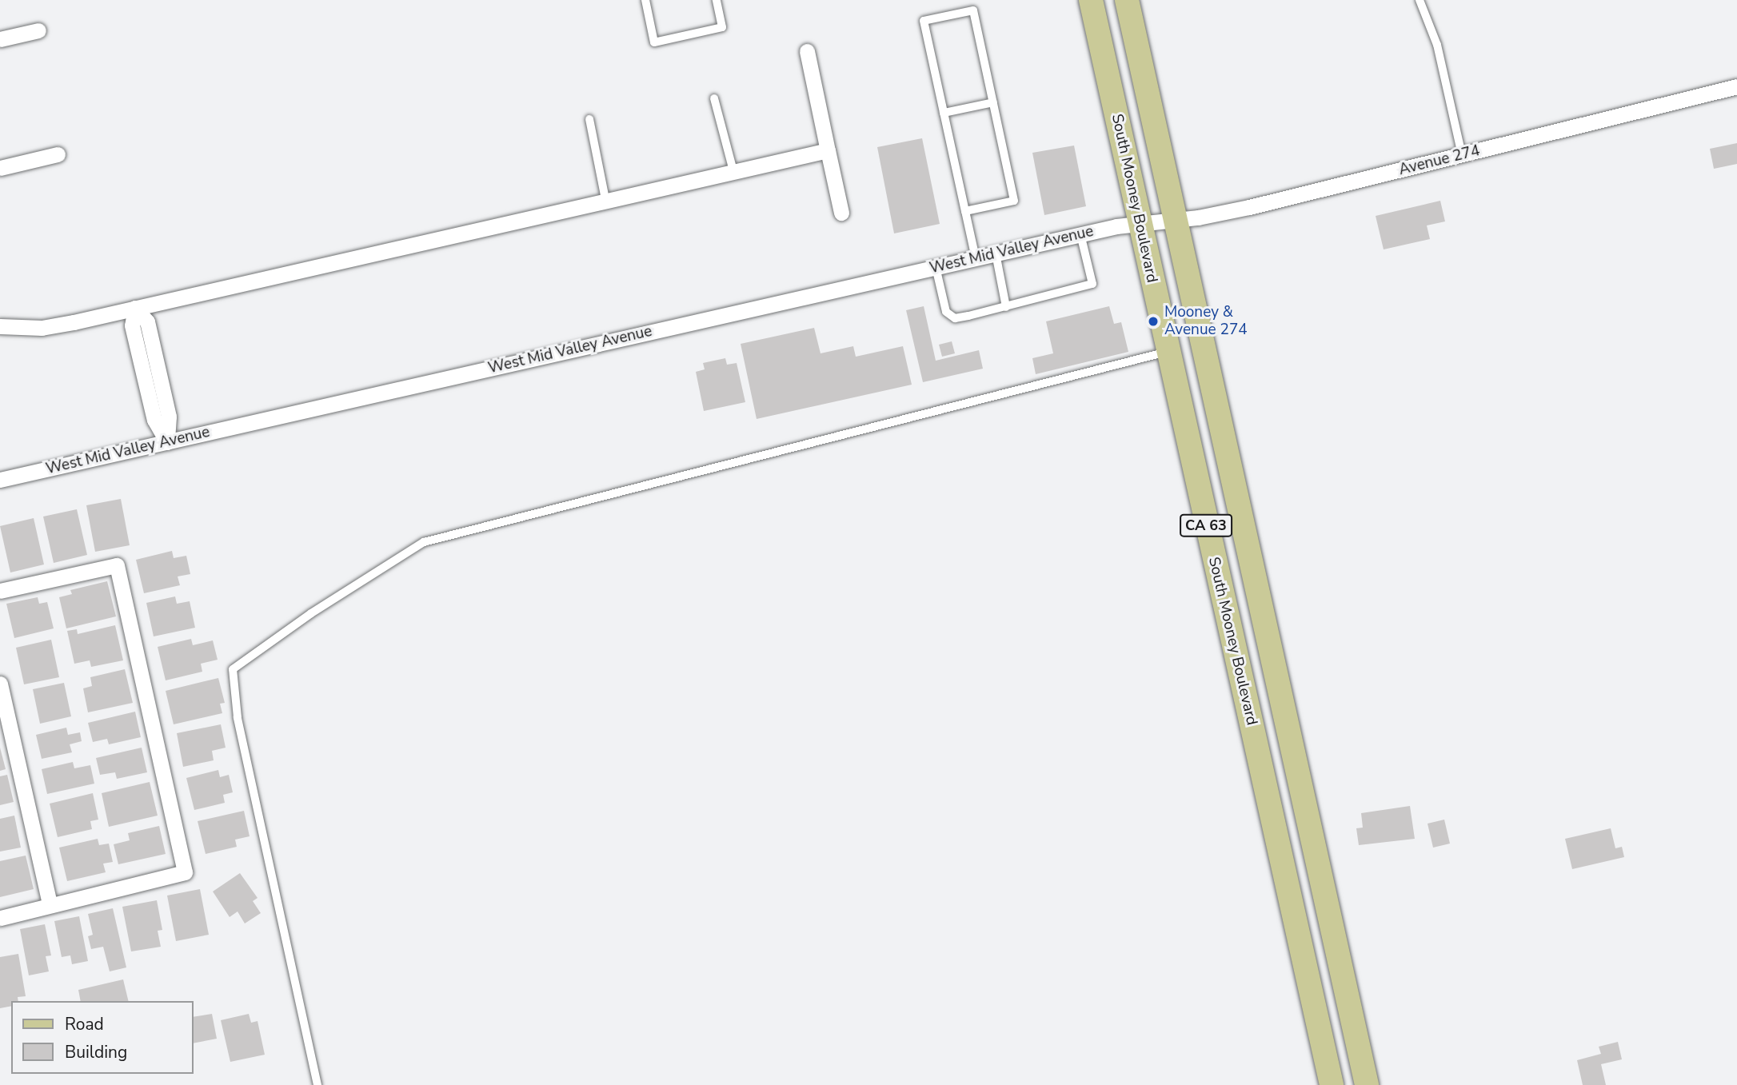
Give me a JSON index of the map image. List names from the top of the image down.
{
  "streets": {
    "main road": ["South Mooney Boulevard", "CA 63"],
    "street": ["Avenue 274", "West Mid Valley Avenue"]
  },
  "crossings": [
    ["Avenue 274", "South Mooney Boulevard"],
    ["Avenue 274", "West Mid Valley Avenue"],
    ["Avenue 274", "CA 63"],
    ["South Mooney Boulevard", "West Mid Valley Avenue"]
  ],
  "places": ["Mooney & Avenue 274"],
  "legend": ["Road", "Building"]
}
